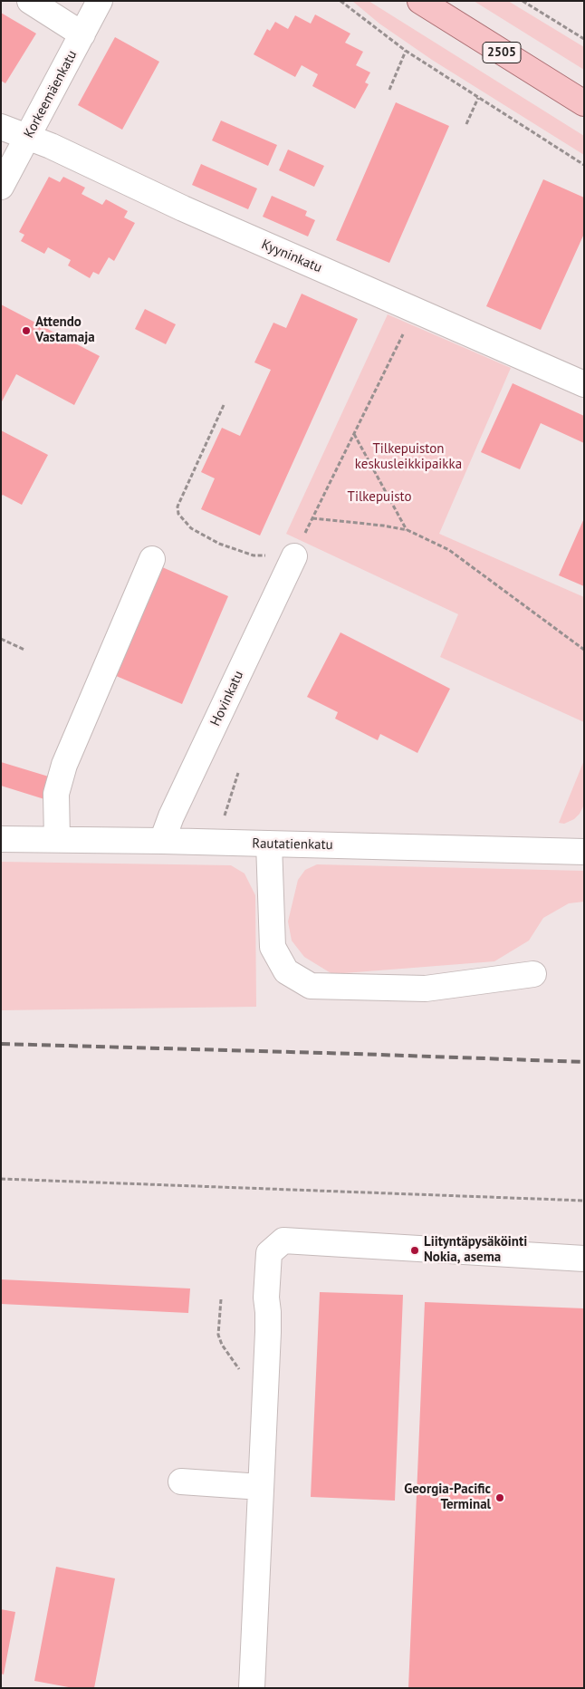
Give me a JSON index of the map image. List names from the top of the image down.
{
  "streets": {
    "main road": ["2505"],
    "street": [
      "Korkeemäenkatu",
      "Kyyninkatu",
      "Hovinkatu",
      "Rautatienkatu"
    ]
  },
  "crossings": [
    ["Korkeemäenkatu", "Kyyninkatu"],
    ["Hovinkatu", "Rautatienkatu"]
  ],
  "parks": ["Tilkepuiston keskusleikkipaikka", "Tilkepuisto"],
  "places": ["Attendo Vastamaja", "Liityntäpysäköinti Nokia, asema", "Georgia-Pacific Terminal"]
}
